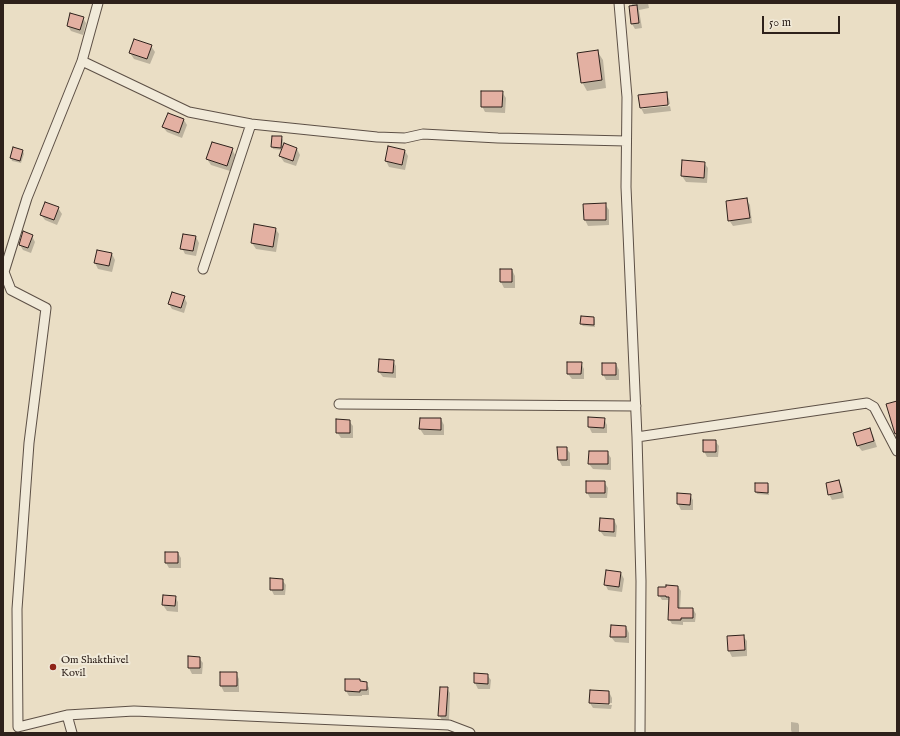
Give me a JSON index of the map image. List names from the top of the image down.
{
  "places": ["Om Shakthivel Kovil"],
  "scale_bar": "50 m"
}
